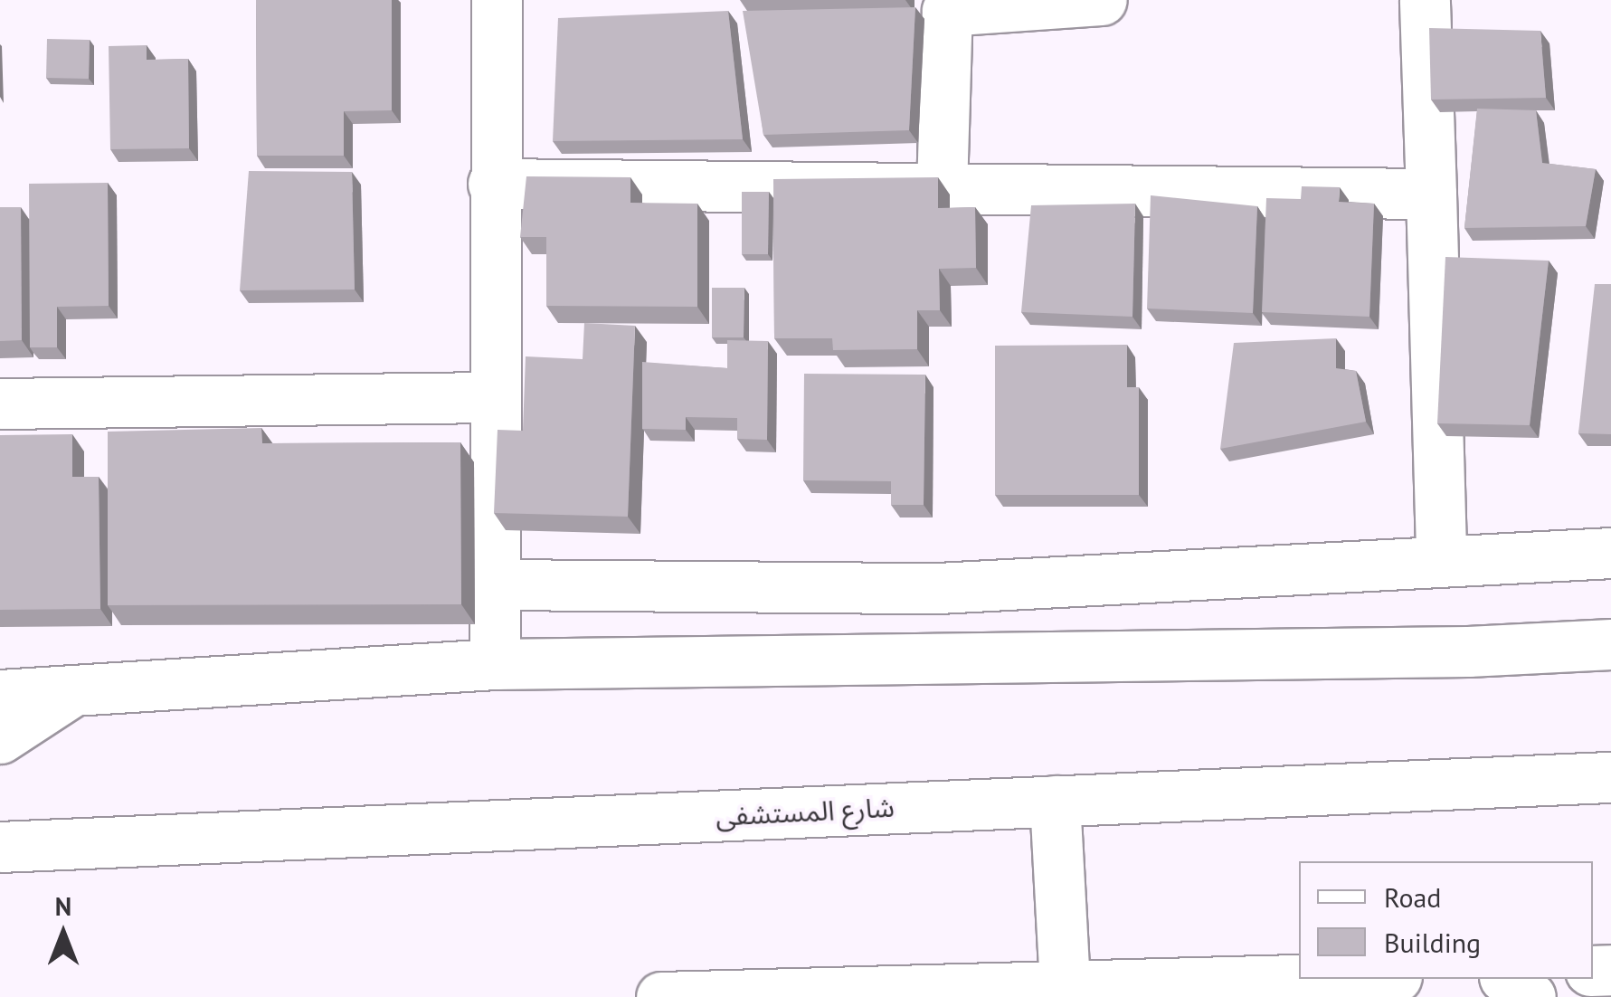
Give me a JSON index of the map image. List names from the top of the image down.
{
  "streets": {
    "street": ["شارع المستشفى"]
  },
  "legend": ["Road", "Building"],
  "north": "top"
}
